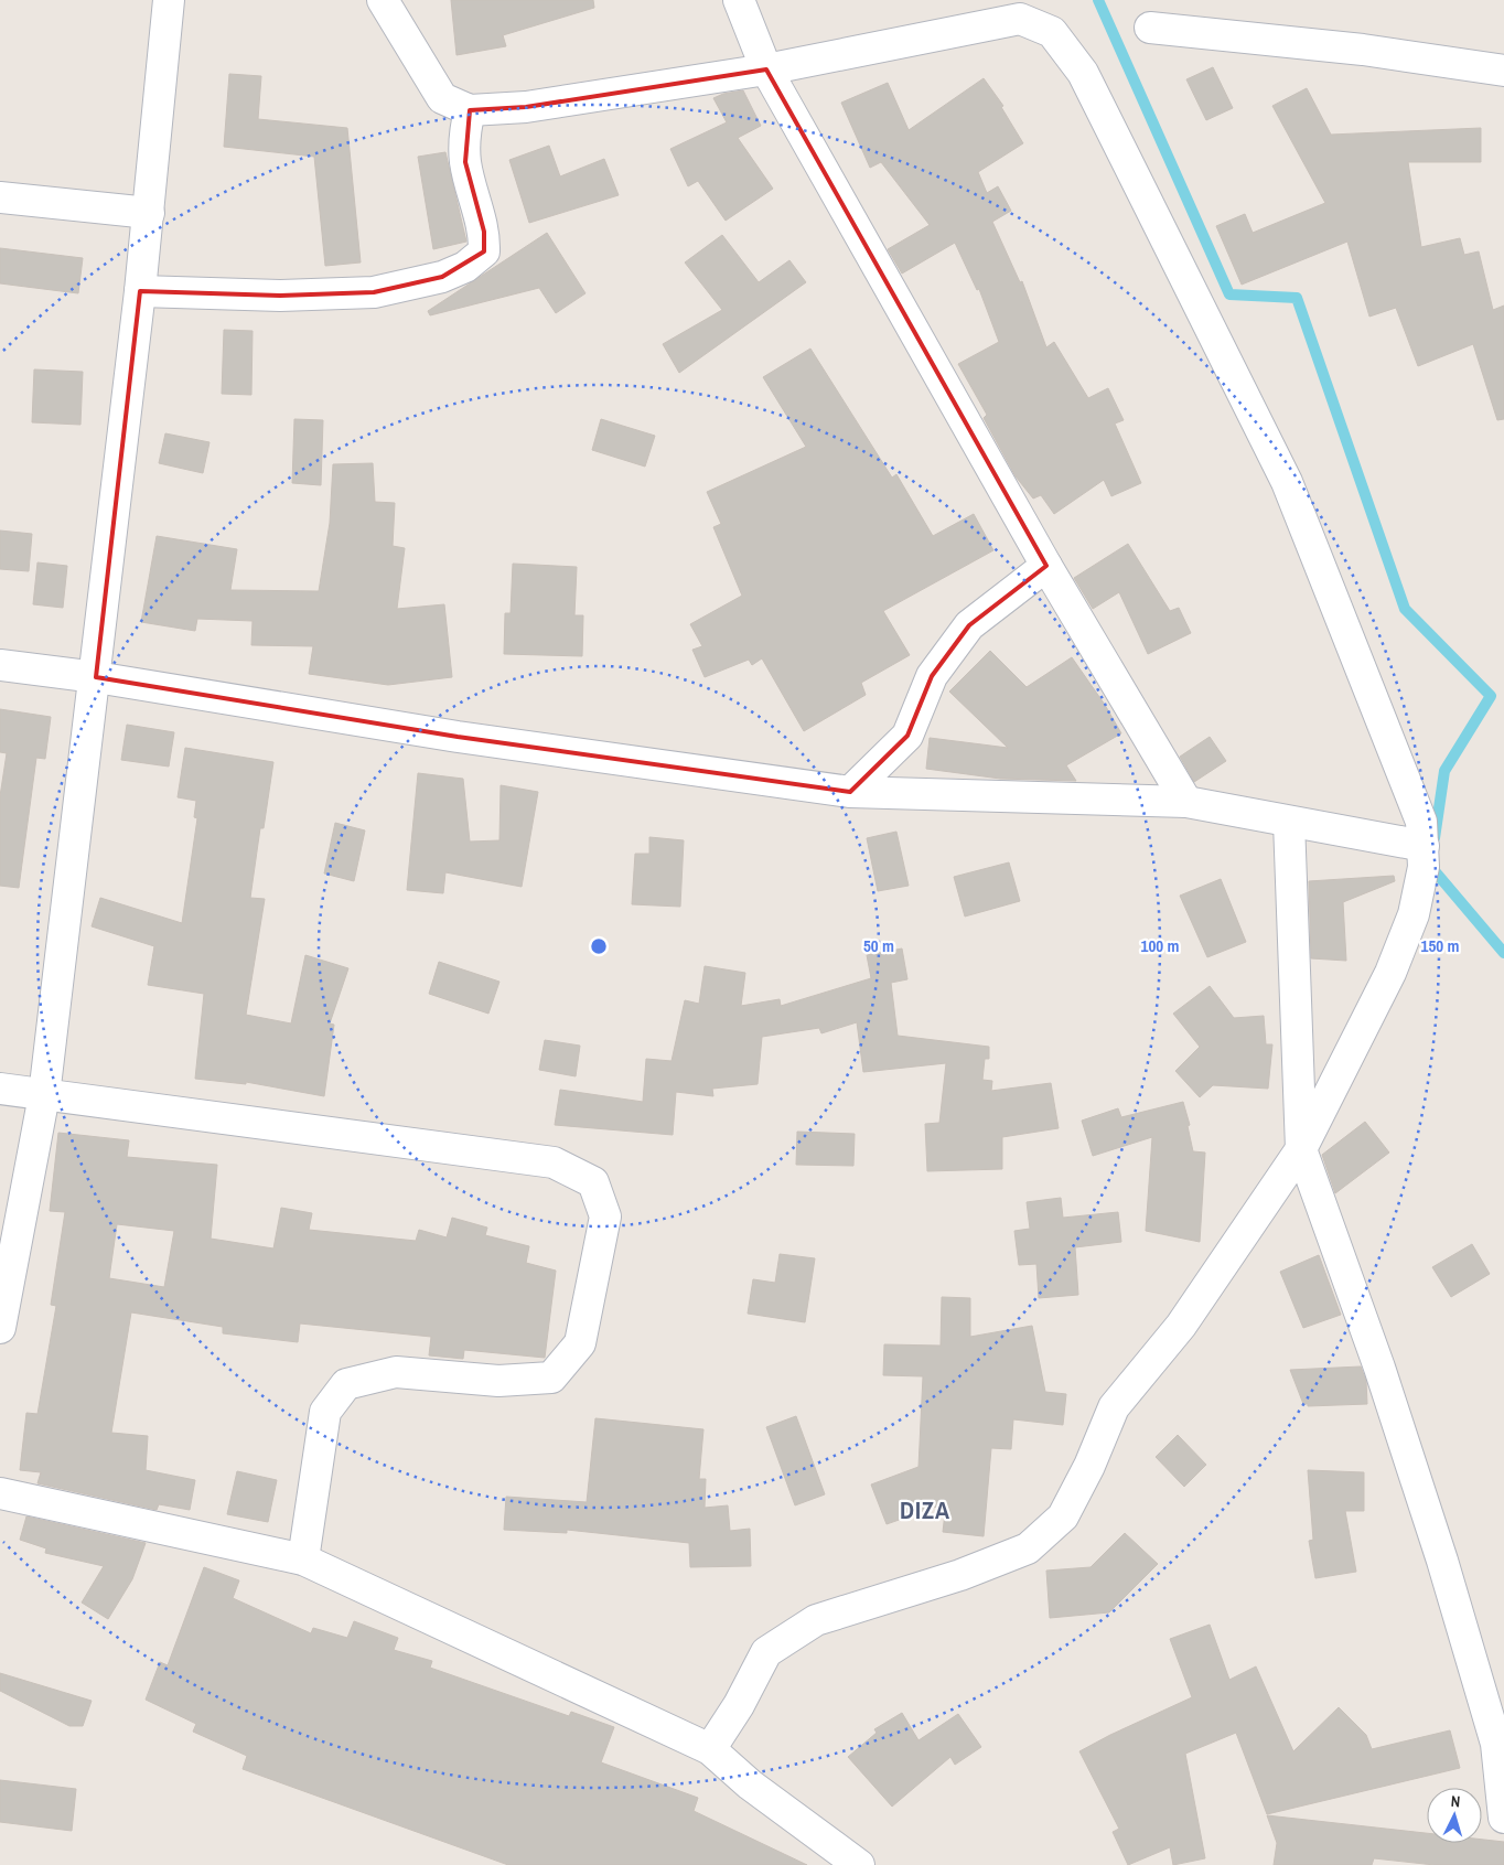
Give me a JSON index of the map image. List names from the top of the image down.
{
  "districts": ["DIZA"],
  "north": "top",
  "rings": ["50 m", "100 m", "150 m"]
}
